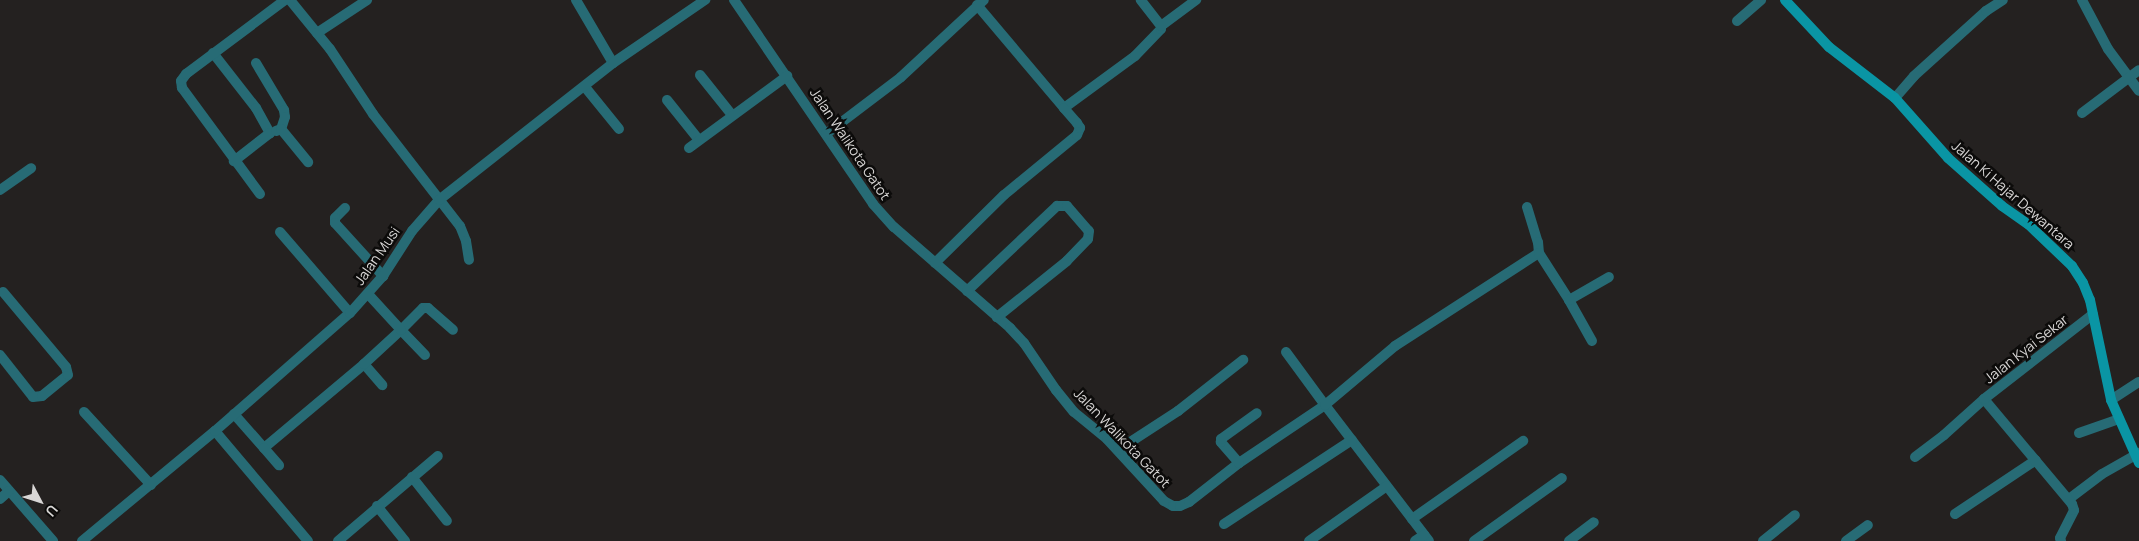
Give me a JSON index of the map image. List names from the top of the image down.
{
  "streets": {
    "main road": ["Jalan Ki Hajar Dewantara"],
    "street": ["Jalan Walikota Gatot", "Jalan Musi", "Jalan Kyai Sekar"]
  },
  "crossings": [
    ["Jalan Ki Hajar Dewantara", "Jalan Kyai Sekar"]
  ],
  "north": "bottom right"
}
